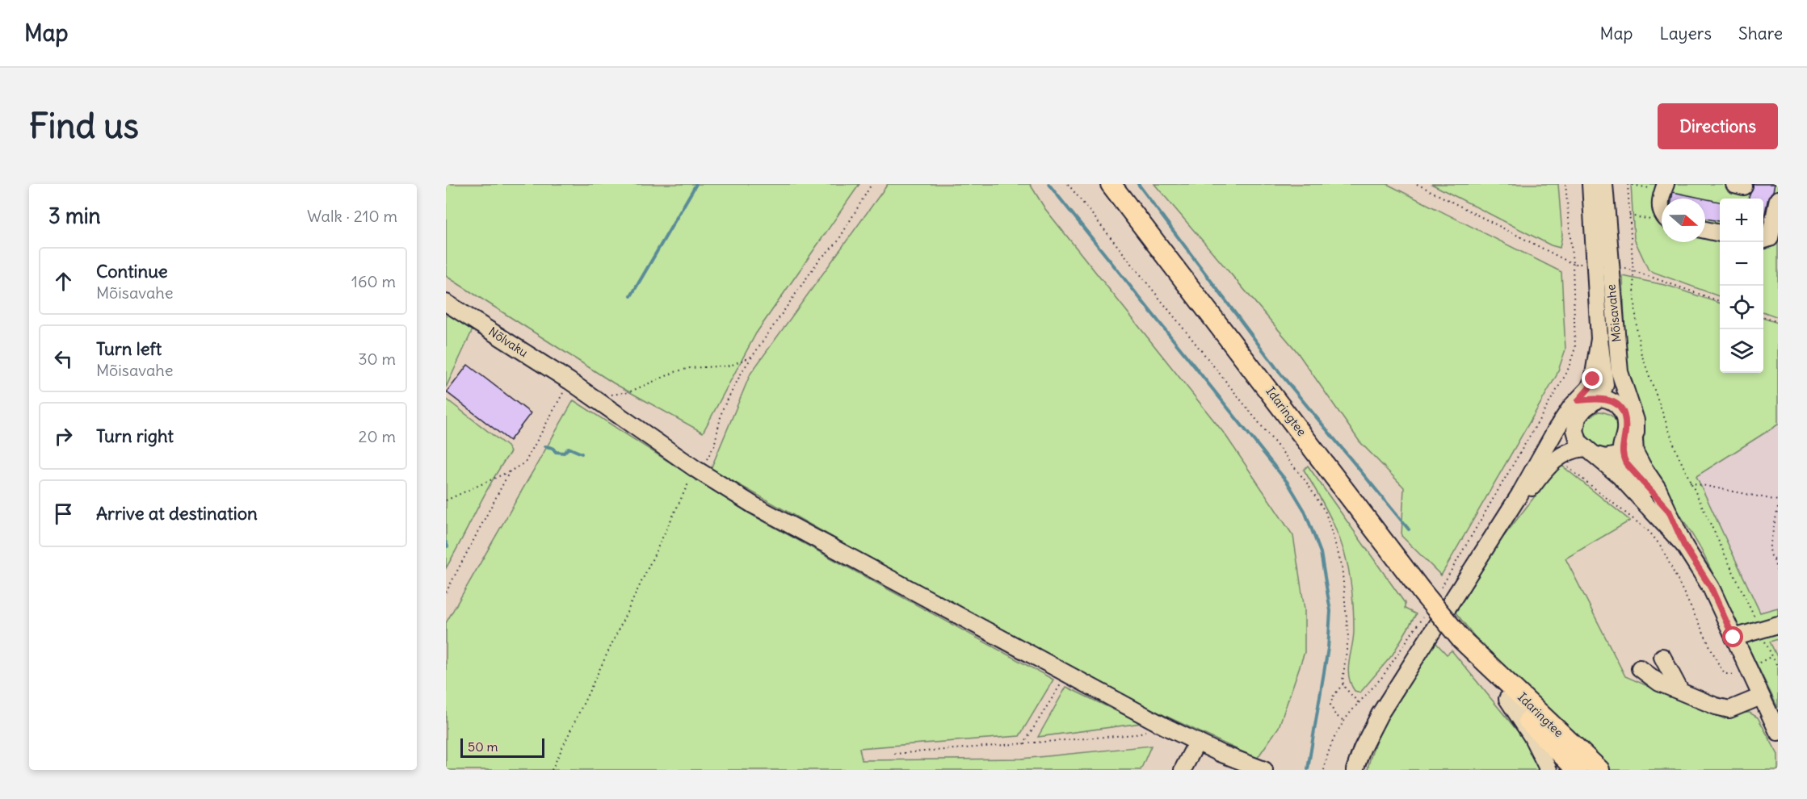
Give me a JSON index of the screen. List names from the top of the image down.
{
  "streets": {
    "main road": ["Idaringtee"],
    "street": ["Mõisavahe", "Nõlvaku"]
  },
  "scale_bar": "50 m",
  "north": "right",
  "page": {
    "header": "Map",
    "nav": ["Map", "Layers", "Share"],
    "buttons": "Directions",
    "title": "Find us",
    "heading": ["3 min", "Walk · 210 m"],
    "map_buttons": ["+", "−"],
    "list": [
      ["Continue", "Mõisavahe", "160 m"],
      ["Turn left", "Mõisavahe", "30 m"],
      ["Turn right", "20 m"],
      "Arrive at destination"
    ],
    "scale": "50 m"
  }
}
